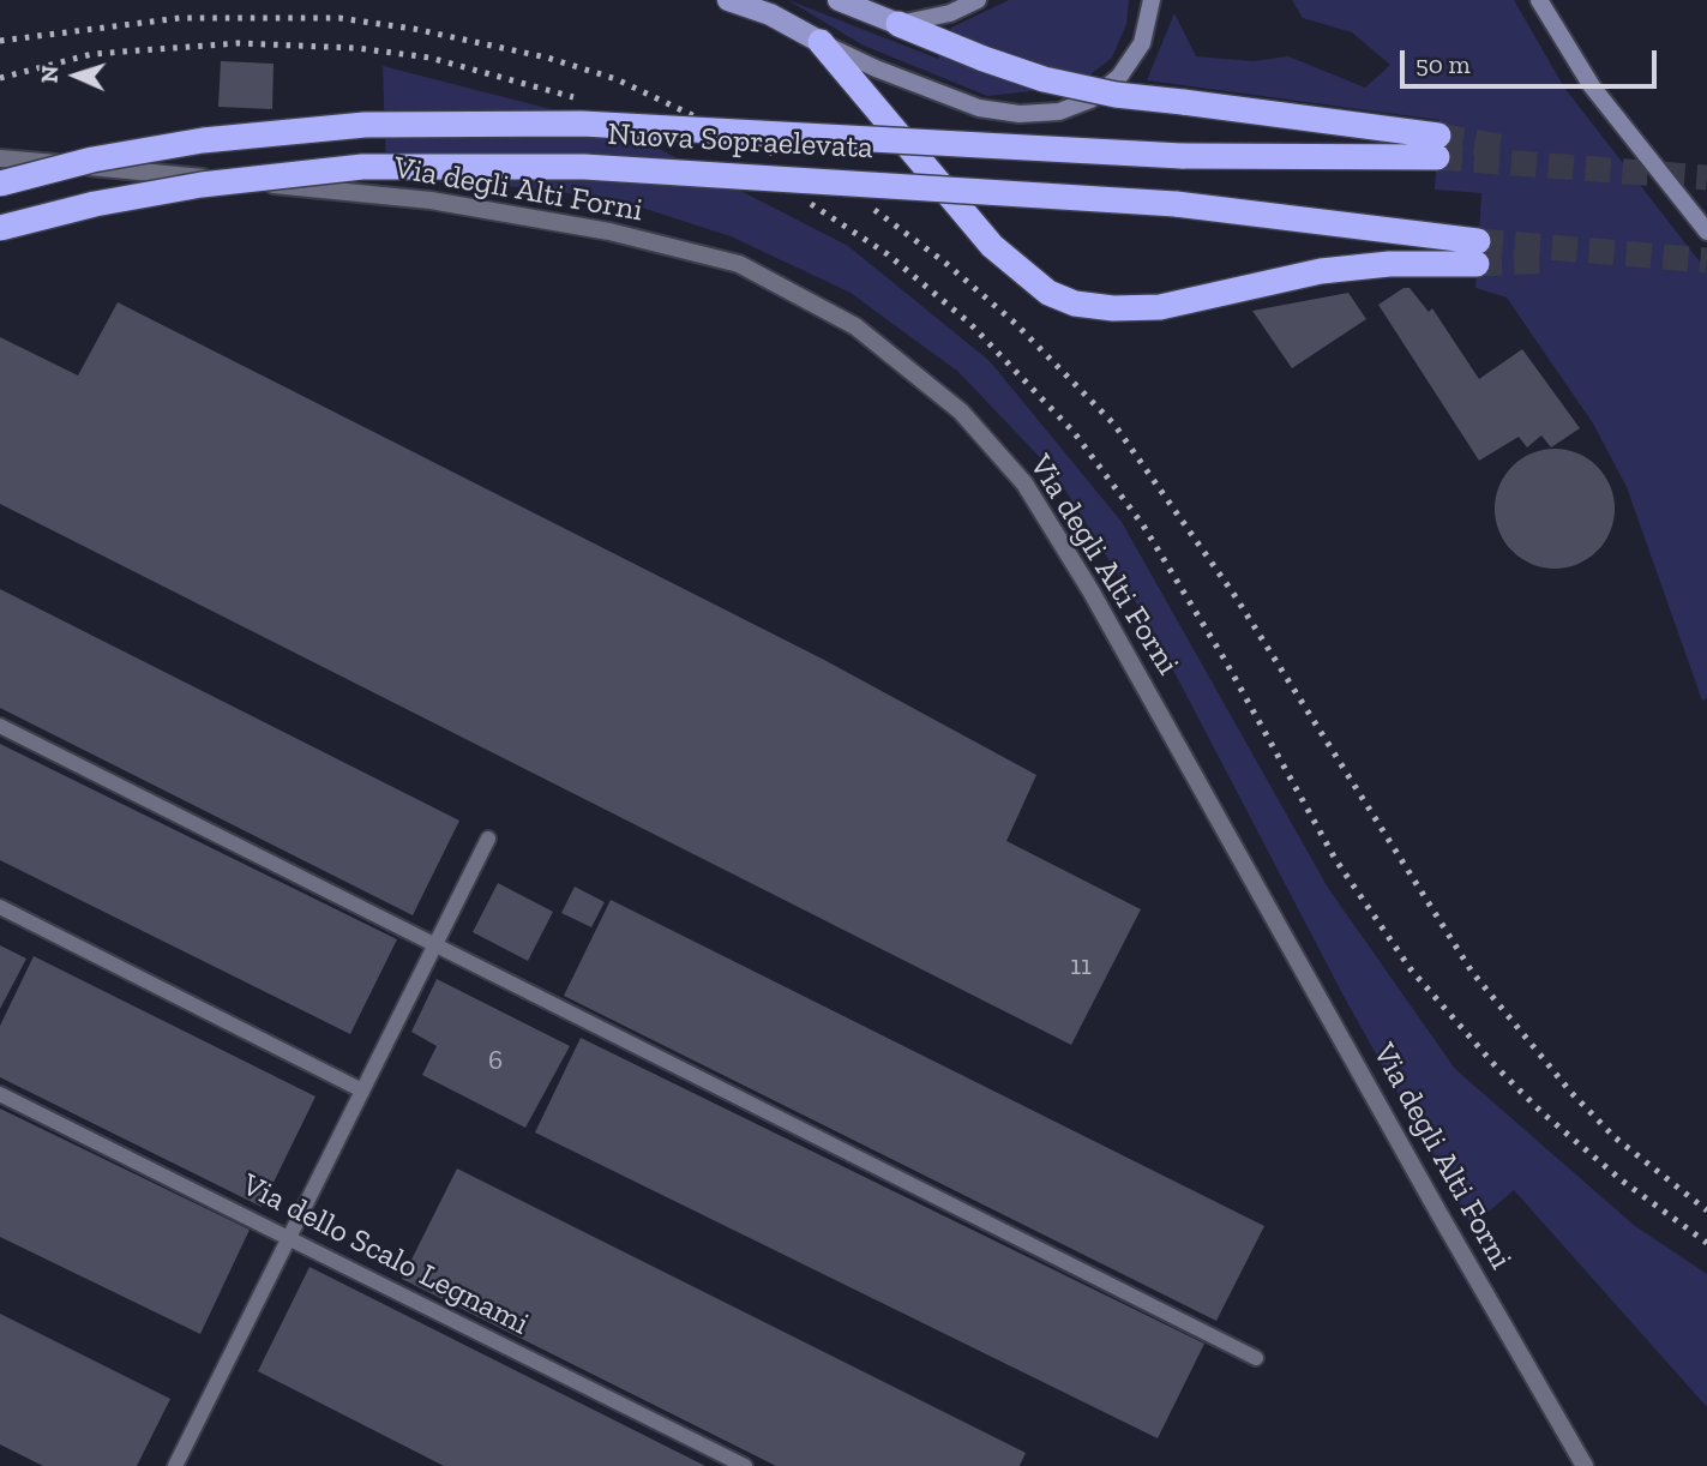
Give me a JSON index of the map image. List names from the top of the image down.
{
  "streets": {
    "highway": ["Nuova Sopraelevata"],
    "street": ["Via degli Alti Forni"],
    "lane": ["Via dello Scalo Legnami"]
  },
  "house_numbers": ["11", "6"],
  "scale_bar": "50 m",
  "north": "left"
}
